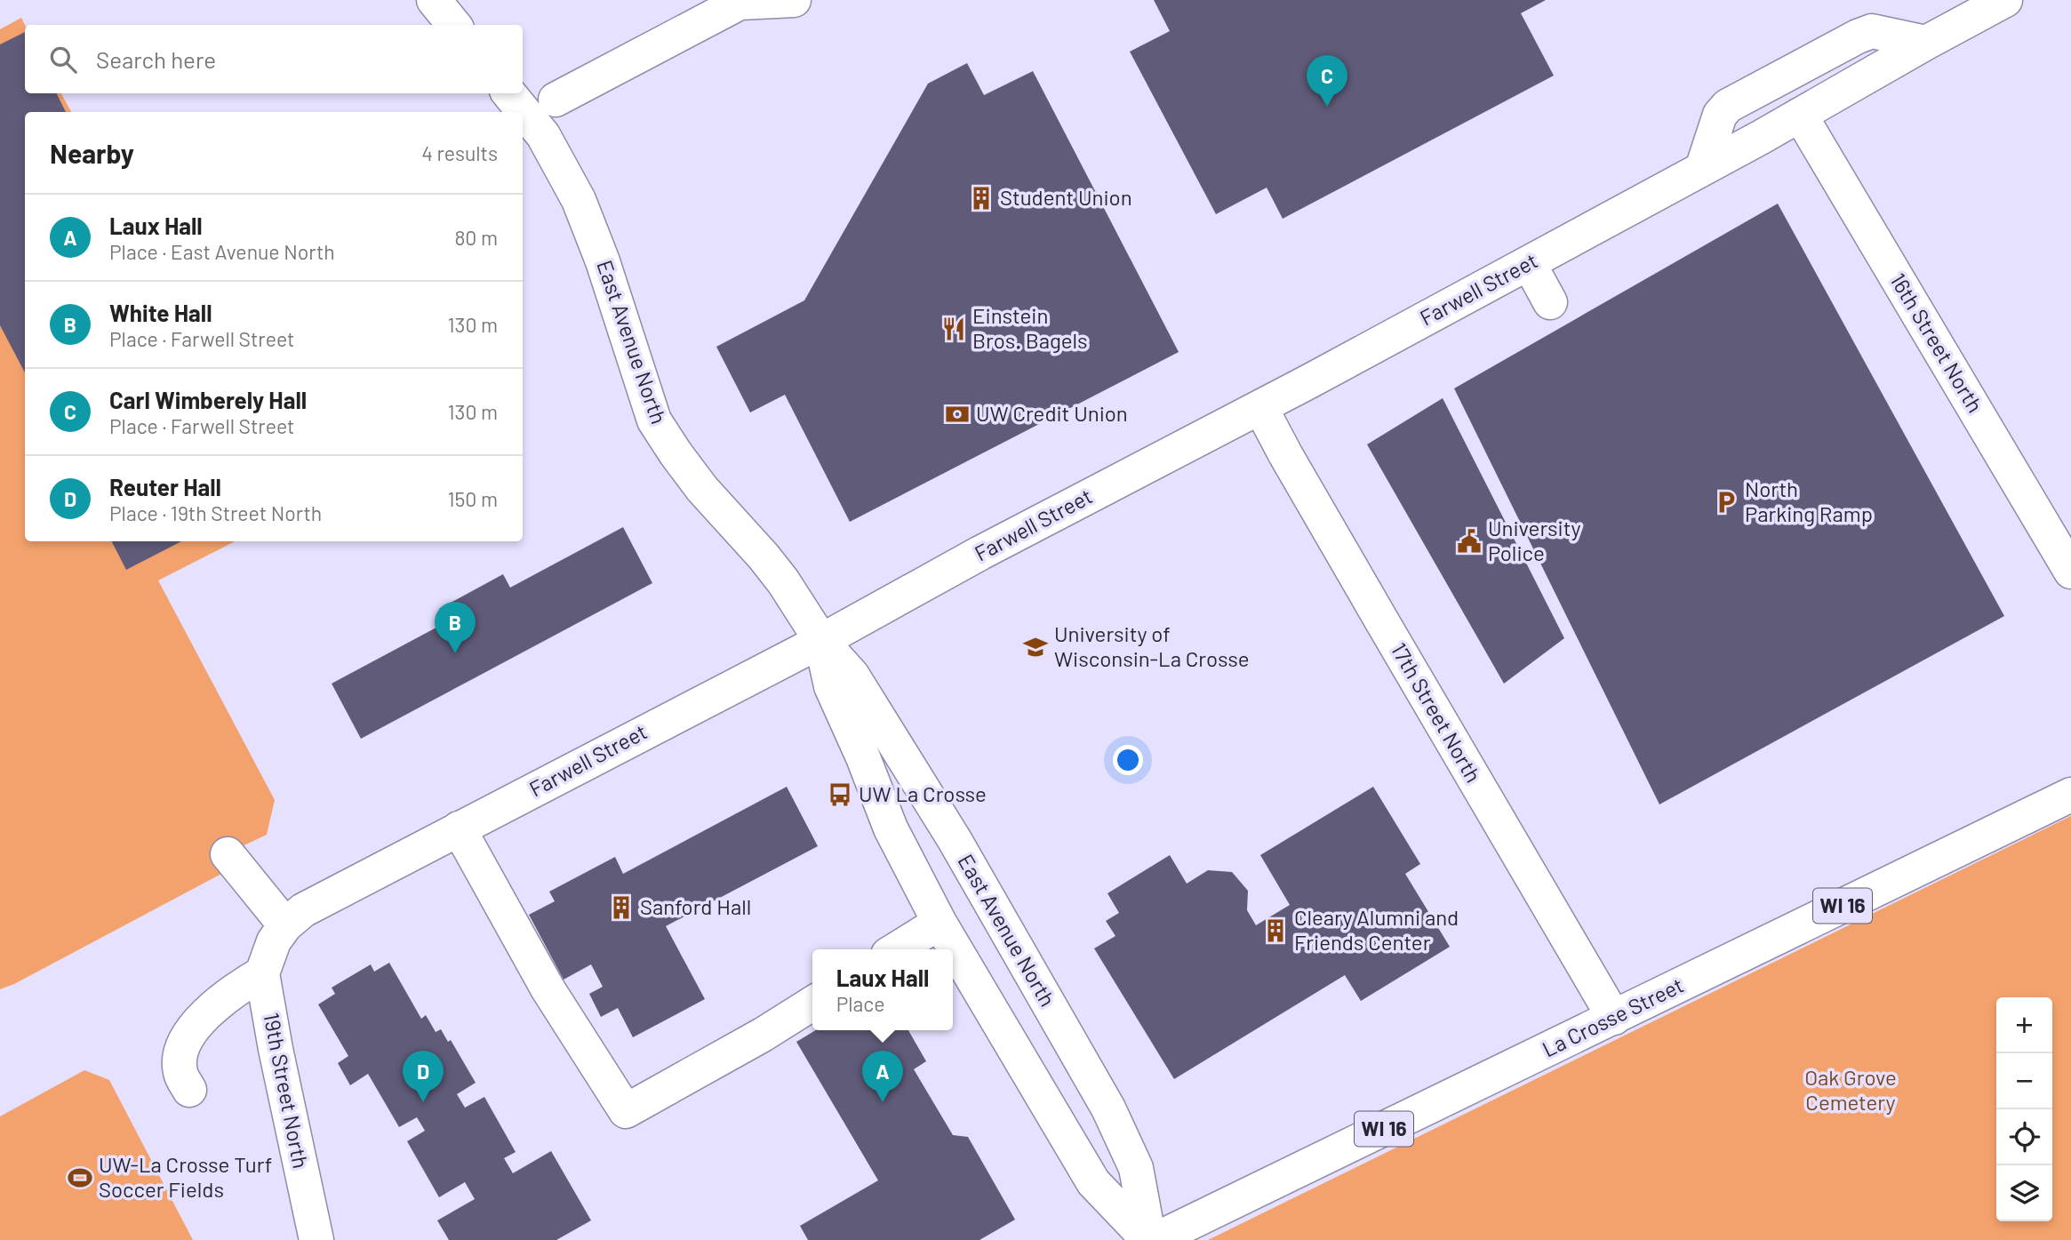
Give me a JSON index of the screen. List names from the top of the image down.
{
  "streets": {
    "street": [
      "Farwell Street",
      "East Avenue North",
      "16th Street North",
      "17th Street North",
      "WI 16",
      "La Crosse Street",
      "19th Street North"
    ]
  },
  "crossings": [
    ["Farwell Street", "East Avenue North"],
    ["Farwell Street", "16th Street North"],
    ["Farwell Street", "17th Street North"],
    ["Farwell Street", "19th Street North"],
    ["17th Street North", "La Crosse Street"]
  ],
  "parks": ["Oak Grove Cemetery"],
  "places": {
    "building": ["Student Union", "Sanford Hall", "Cleary Alumni and Friends Center"],
    "restaurant": ["Einstein Bros. Bagels"],
    "bank": ["UW Credit Union"],
    "parking": ["North Parking Ramp"],
    "public building": ["University Police"],
    "school or university": ["University of Wisconsin-La Crosse"],
    "bus stop": ["UW La Crosse"],
    "sports": ["UW-La Crosse Turf Soccer Fields"]
  },
  "page": {
    "search": "Search here",
    "pins": [
      "C",
      "B",
      "A",
      "D"
    ],
    "heading": ["Nearby", "4 results"],
    "list": [
      {
        "mark": "A",
        "name": "Laux Hall",
        "note": "Place · East Avenue North",
        "value": "80 m"
      },
      {
        "mark": "B",
        "name": "White Hall",
        "note": "Place · Farwell Street",
        "value": "130 m"
      },
      {
        "mark": "C",
        "name": "Carl Wimberely Hall",
        "note": "Place · Farwell Street",
        "value": "130 m"
      },
      {
        "mark": "D",
        "name": "Reuter Hall",
        "note": "Place · 19th Street North",
        "value": "150 m"
      }
    ],
    "popup": ["Laux Hall", "Place"],
    "map_buttons": ["+", "−"]
  }
}
